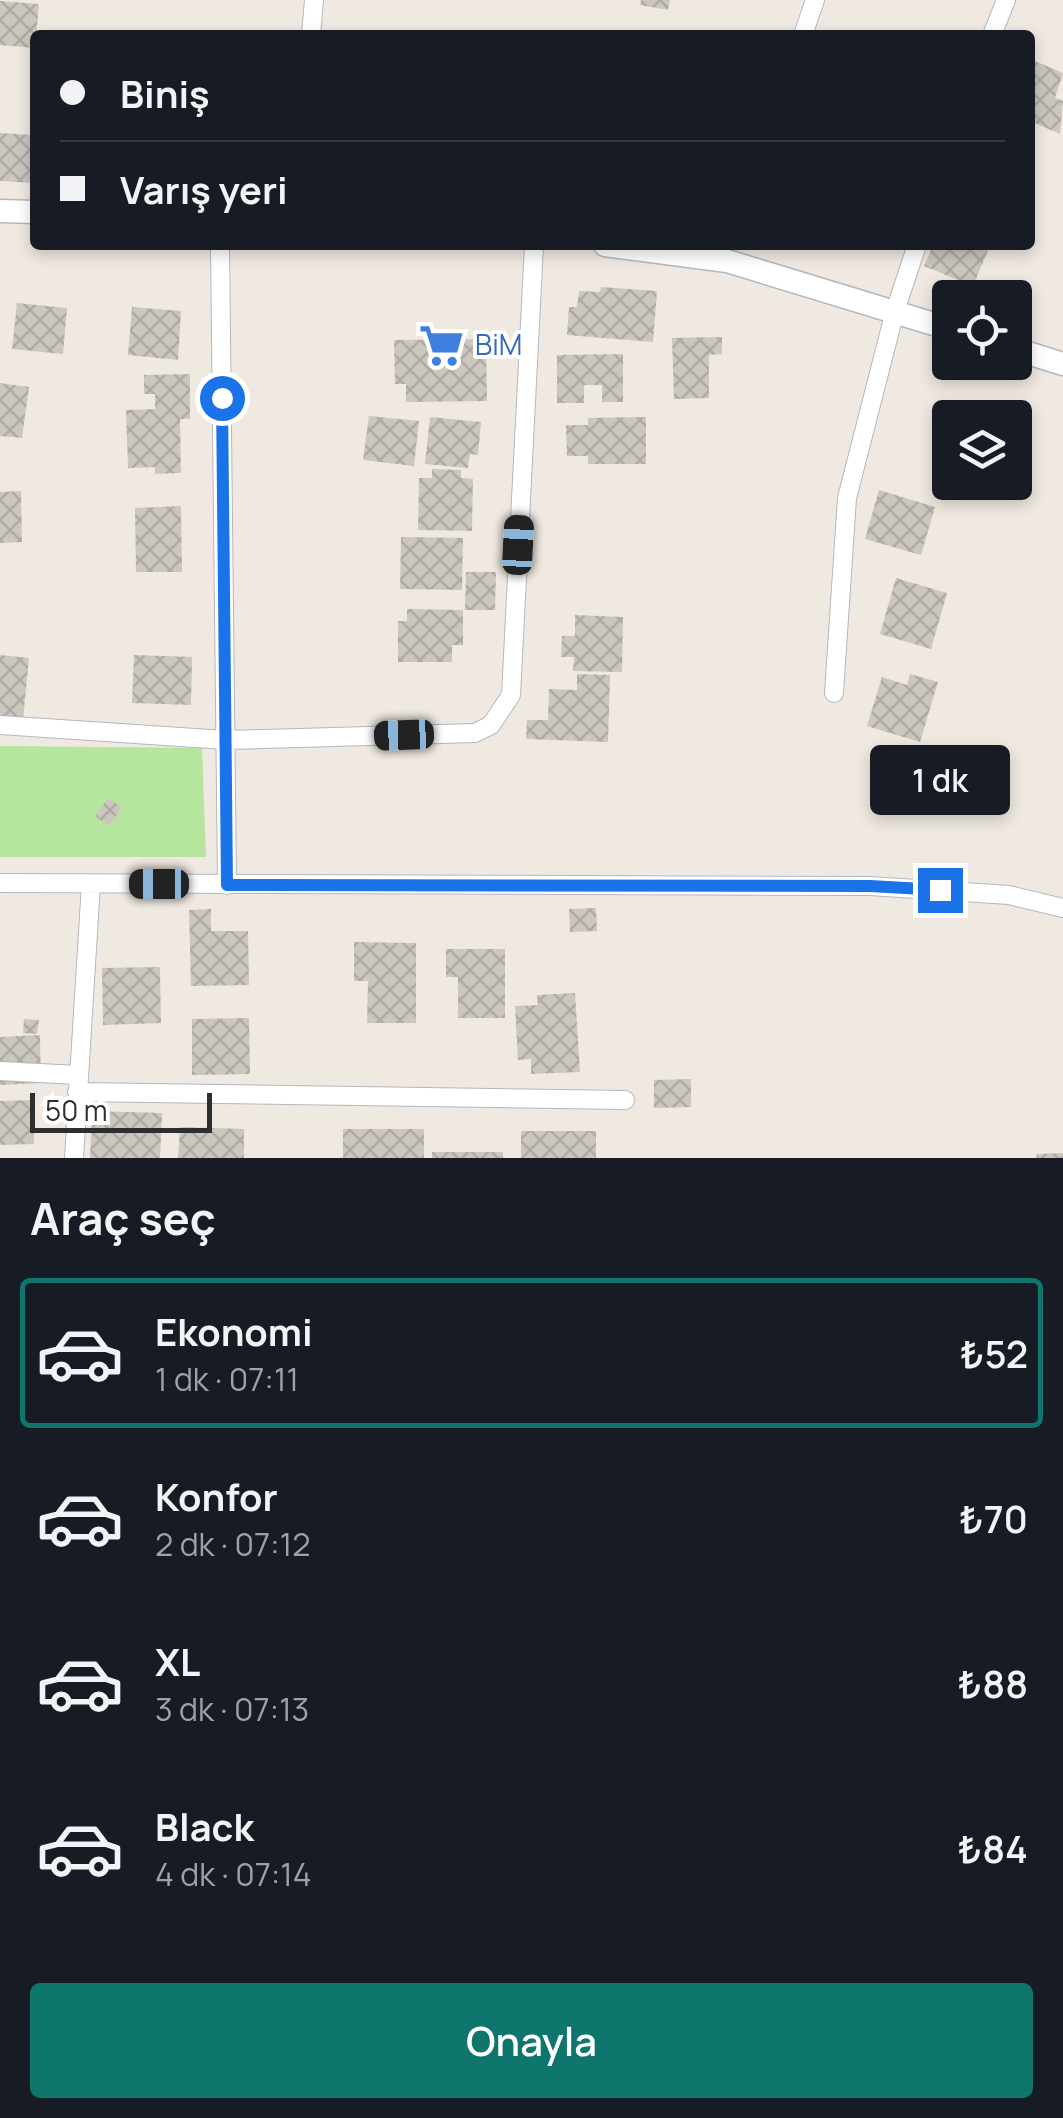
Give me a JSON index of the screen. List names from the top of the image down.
{
  "places": {
    "supermarket": ["BiM"]
  },
  "scale_bar": "50 m",
  "page": {
    "banner": ["Biniş", "Varış yeri"],
    "bubble": "1 dk",
    "scale": "50 m",
    "heading": "Araç seç",
    "list": [
      {
        "name": "Ekonomi",
        "note": "1 dk · 07:11",
        "value": "₺52"
      },
      {
        "name": "Konfor",
        "note": "2 dk · 07:12",
        "value": "₺70"
      },
      {
        "name": "XL",
        "note": "3 dk · 07:13",
        "value": "₺88"
      },
      {
        "name": "Black",
        "note": "4 dk · 07:14",
        "value": "₺84"
      }
    ],
    "buttons": "Onayla"
  }
}
